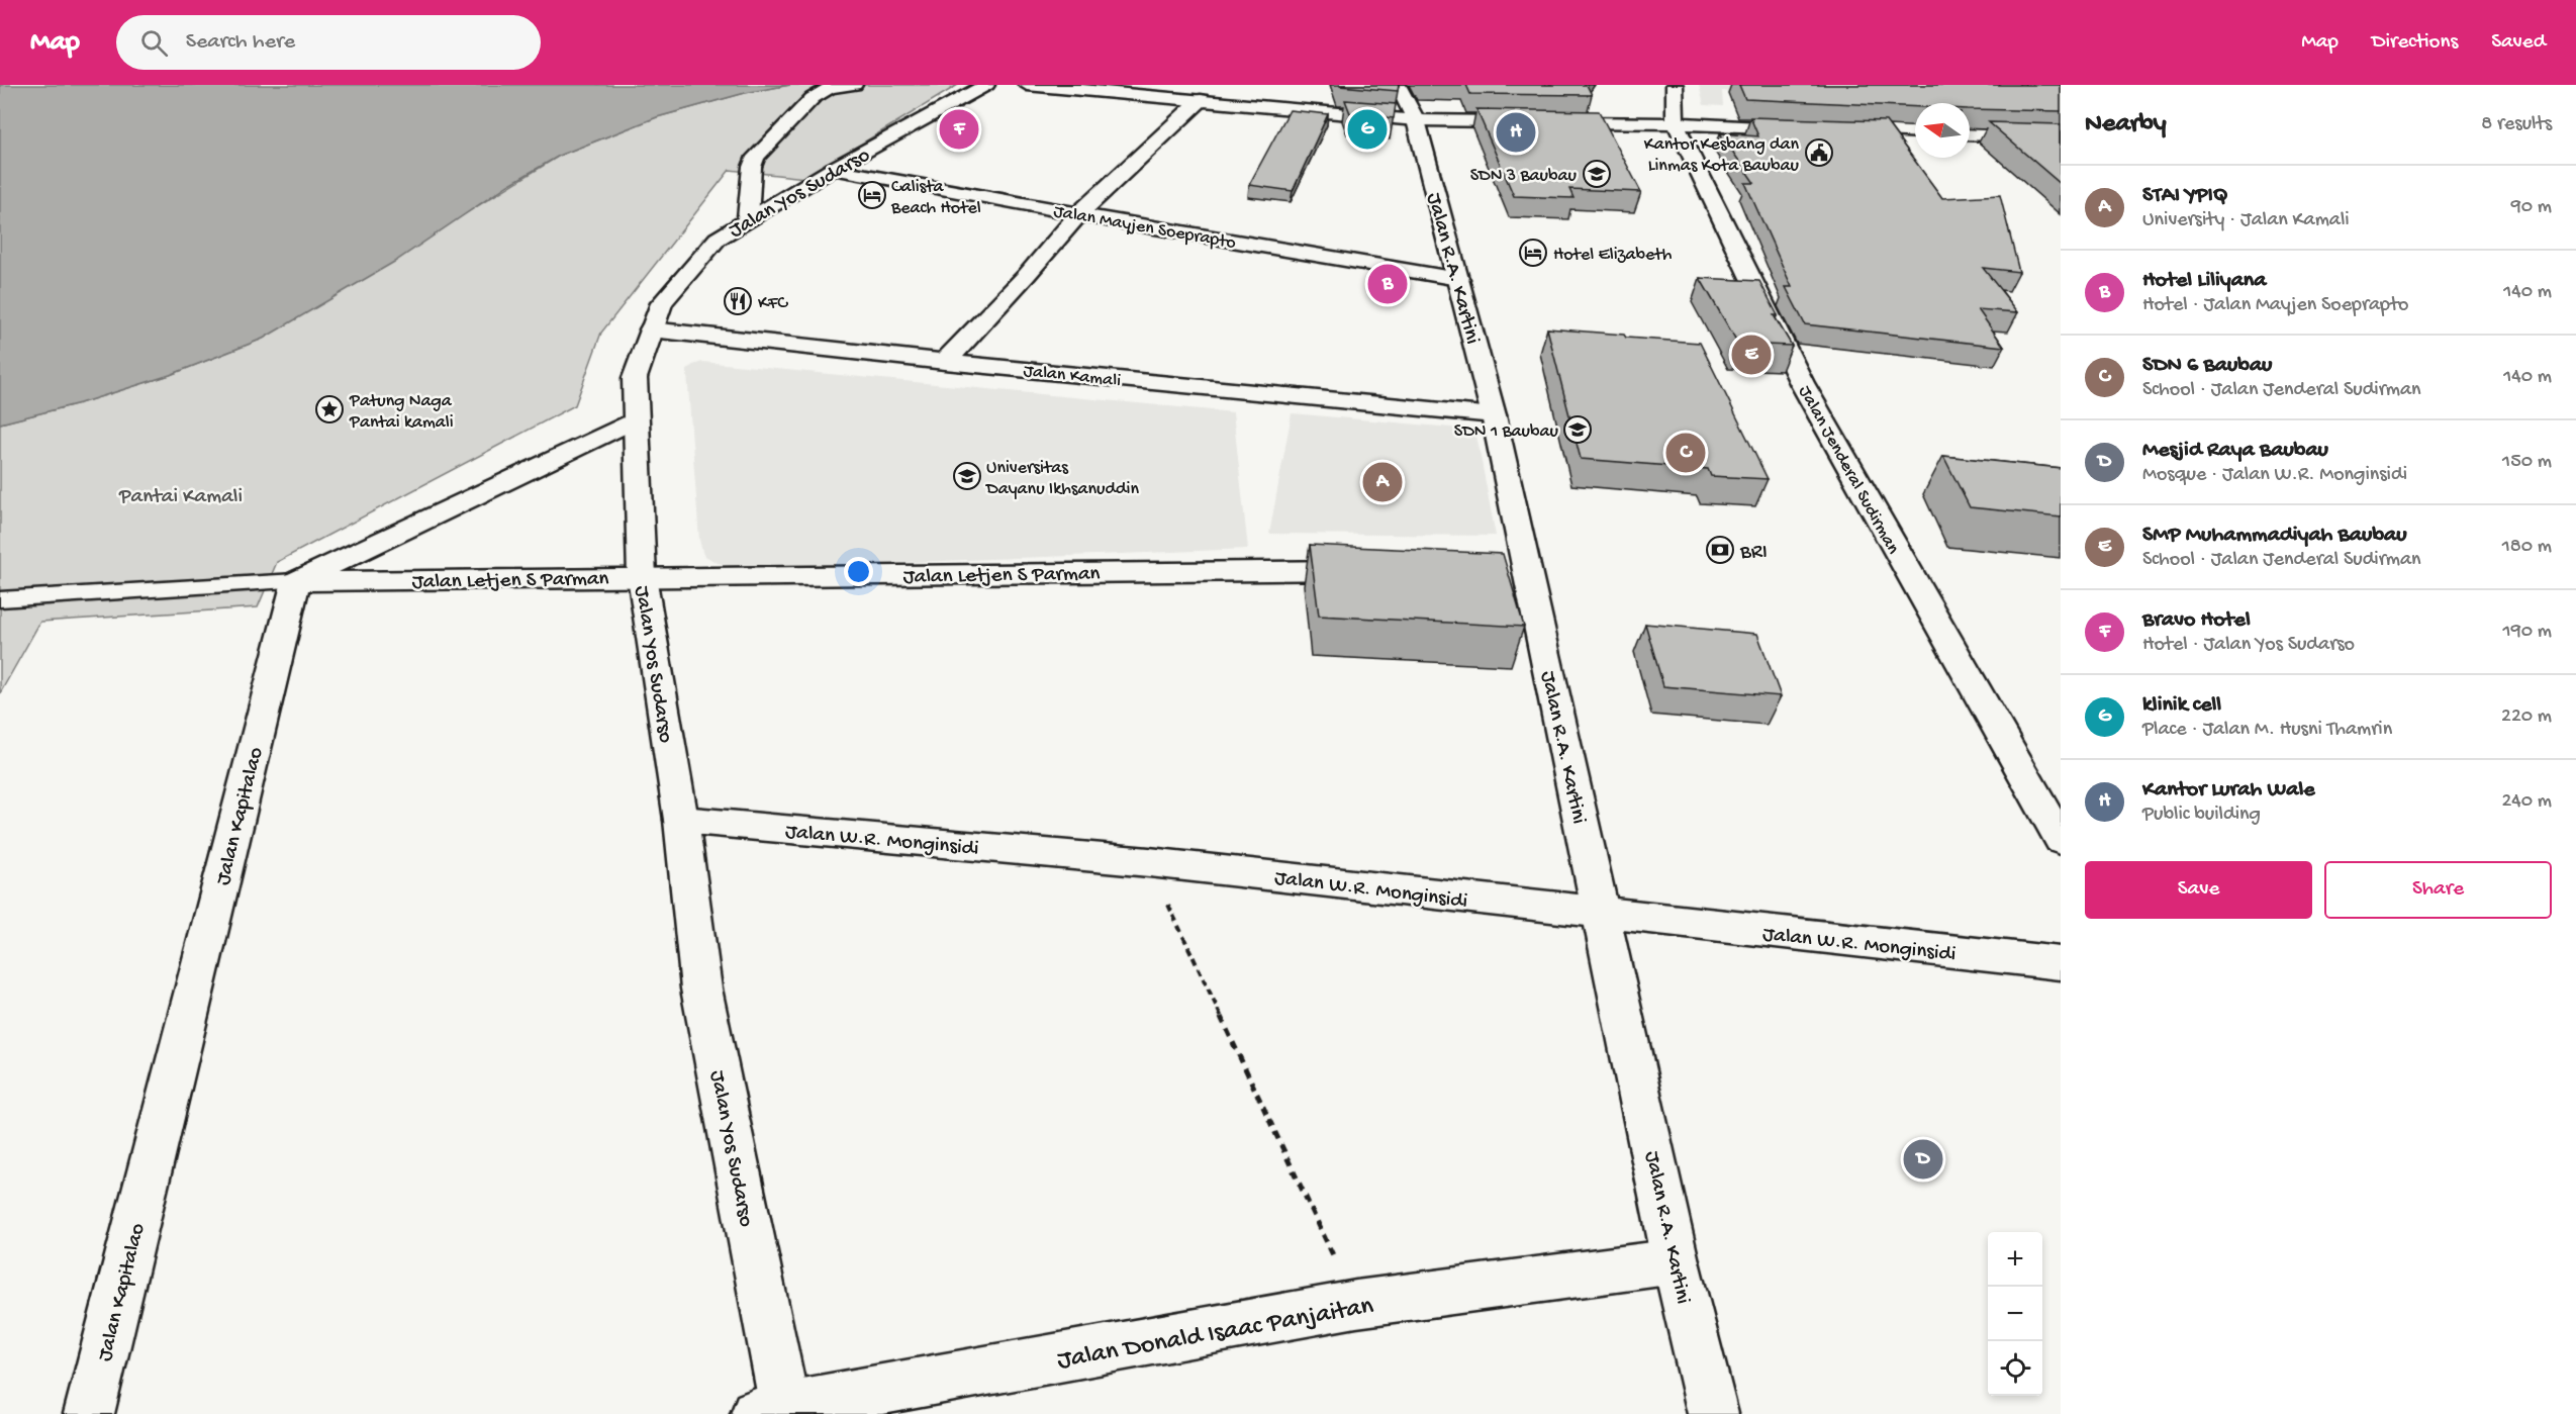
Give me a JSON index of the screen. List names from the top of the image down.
{
  "streets": {
    "main road": [
      "Jalan Yos Sudarso",
      "Jalan Mayjen Soeprapto",
      "Jalan R.A. Kartini",
      "Jalan Kamali",
      "Jalan Jenderal Sudirman",
      "Jalan Letjen S Parman",
      "Jalan Kapitalao",
      "Jalan W.R. Monginsidi",
      "Jalan Donald Isaac Panjaitan"
    ]
  },
  "crossings": [
    ["Jalan Yos Sudarso", "Jalan Mayjen Soeprapto"],
    ["Jalan Yos Sudarso", "Jalan Kamali"],
    ["Jalan Yos Sudarso", "Jalan Letjen S Parman"],
    ["Jalan Yos Sudarso", "Jalan W.R. Monginsidi"],
    ["Jalan Yos Sudarso", "Jalan Donald Isaac Panjaitan"],
    ["Jalan Mayjen Soeprapto", "Jalan R.A. Kartini"],
    ["Jalan R.A. Kartini", "Jalan Kamali"],
    ["Jalan R.A. Kartini", "Jalan W.R. Monginsidi"],
    ["Jalan R.A. Kartini", "Jalan Donald Isaac Panjaitan"],
    ["Jalan Letjen S Parman", "Jalan Kapitalao"]
  ],
  "parks": ["Pantai Kamali"],
  "places": {
    "public building": ["Kantor Kesbang dan Linmas Kota Baubau"],
    "school or university": ["SDN 3 Baubau", "SDN 1 Baubau", "Universitas Dayanu Ikhsanuddin"],
    "hotel": ["Calista Beach Hotel", "Hotel Elizabeth"],
    "restaurant": ["KFC"],
    "place": ["Patung Naga Pantai kamali"],
    "bank": ["BRI"]
  },
  "north": "left",
  "page": {
    "header": "Map",
    "search": "Search here",
    "nav": ["Map", "Directions", "Saved"],
    "heading": ["Nearby", "8 results"],
    "pins": [
      "F",
      "G",
      "H",
      "B",
      "E",
      "C",
      "A",
      "D"
    ],
    "list": [
      {
        "mark": "A",
        "name": "STAI YPIQ",
        "note": "University · Jalan Kamali",
        "value": "90 m"
      },
      {
        "mark": "B",
        "name": "Hotel Liliyana",
        "note": "Hotel · Jalan Mayjen Soeprapto",
        "value": "140 m"
      },
      {
        "mark": "C",
        "name": "SDN 6 Baubau",
        "note": "School · Jalan Jenderal Sudirman",
        "value": "140 m"
      },
      {
        "mark": "D",
        "name": "Mesjid Raya Baubau",
        "note": "Mosque · Jalan W.R. Monginsidi",
        "value": "150 m"
      },
      {
        "mark": "E",
        "name": "SMP Muhammadiyah Baubau",
        "note": "School · Jalan Jenderal Sudirman",
        "value": "180 m"
      },
      {
        "mark": "F",
        "name": "Bravo Hotel",
        "note": "Hotel · Jalan Yos Sudarso",
        "value": "190 m"
      },
      {
        "mark": "G",
        "name": "klinik cell",
        "note": "Place · Jalan M. Husni Thamrin",
        "value": "220 m"
      },
      {
        "mark": "H",
        "name": "Kantor Lurah Wale",
        "note": "Public building",
        "value": "240 m"
      }
    ],
    "buttons": ["Save", "Share"],
    "map_buttons": ["+", "−"]
  }
}
